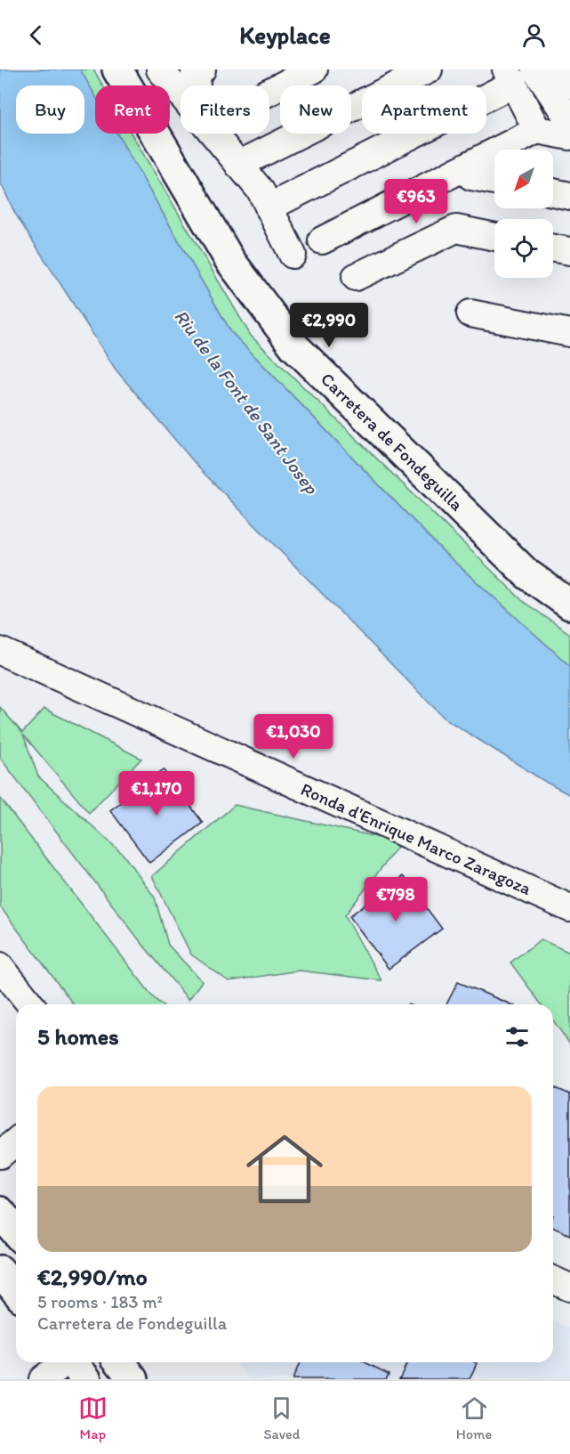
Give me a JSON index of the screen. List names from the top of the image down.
{
  "streets": {
    "main road": ["Carretera de Fondeguilla"],
    "street": ["Ronda d'Enrique Marco Zaragoza"]
  },
  "water": ["Riu de la Font de Sant Josep"],
  "north": "bottom left",
  "page": {
    "header": "Keyplace",
    "chip": [
      "Buy",
      "Rent",
      "Filters",
      "New",
      "Apartment"
    ],
    "price": [
      "€963",
      "€2,990",
      "€1,030",
      "€1,170",
      "€798"
    ],
    "heading": "5 homes",
    "list": [
      {
        "name": "€2,990/mo",
        "note": "5 rooms · 183 m² · Carretera de Fondeguilla"
      }
    ],
    "tabs": ["Map", "Saved", "Home"]
  }
}
